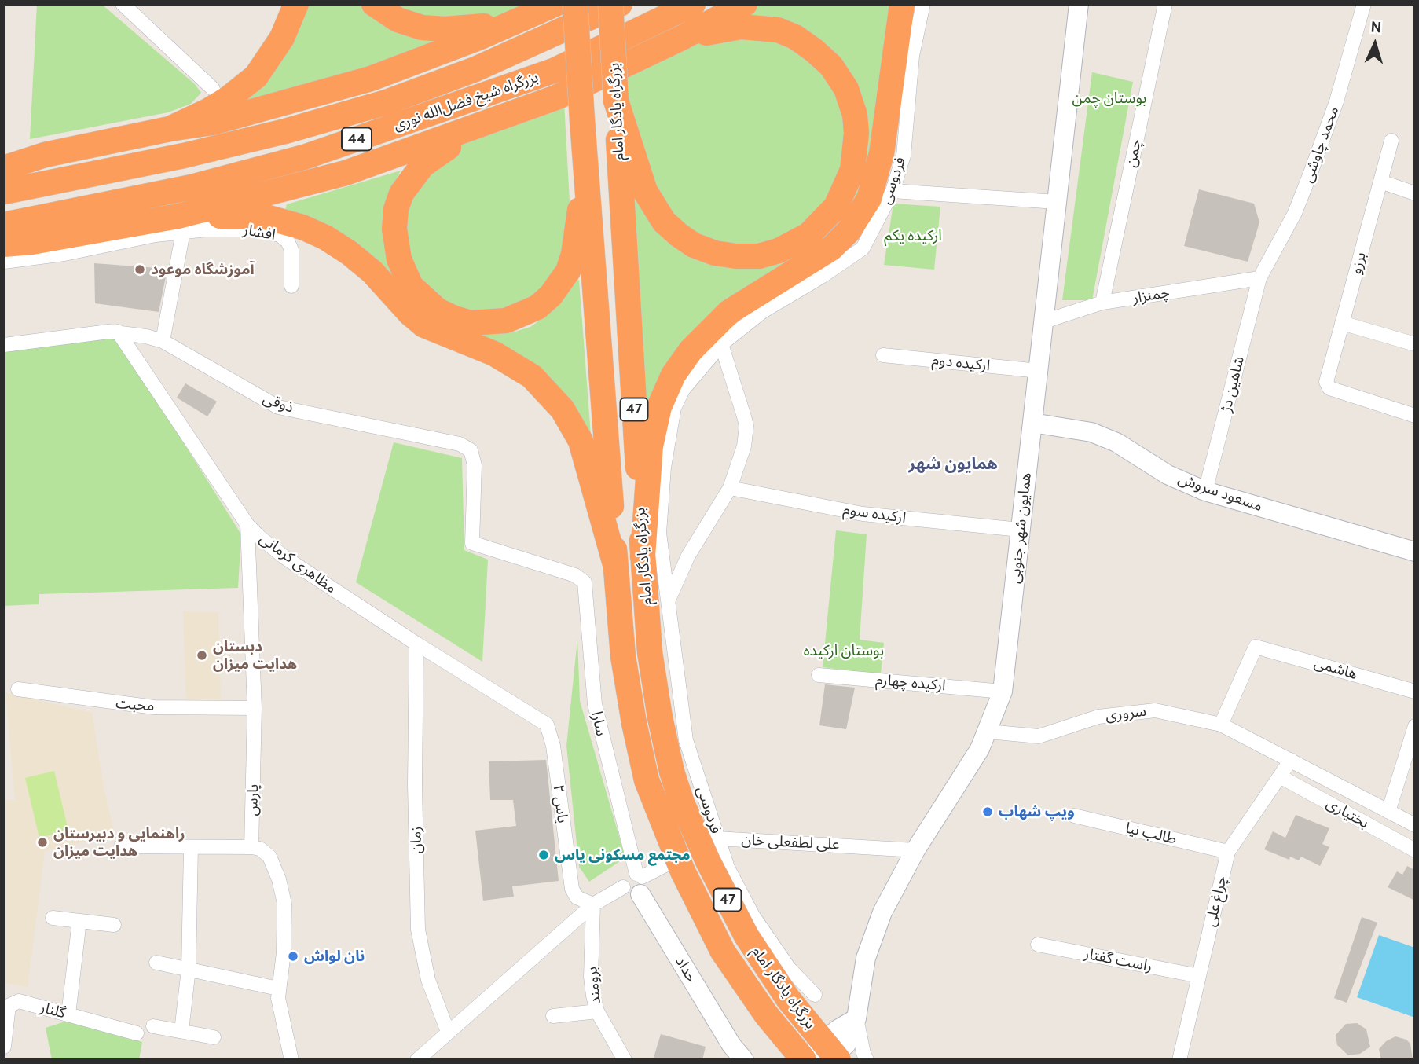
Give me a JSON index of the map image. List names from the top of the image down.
{
  "streets": {
    "highway": [
      "بزرگراه شیخ فضل‌الله نوری",
      "بزرگراه یادگار امام",
      "44",
      "47"
    ],
    "street": [
      "محمد چاوشی",
      "چمن",
      "فردوسی",
      "افشار",
      "برزو",
      "چمنزار",
      "ارکیده دوم",
      "شاهین دژ",
      "ذوقی",
      "مسعود سروش",
      "ارکیده سوم",
      "همایون‌ شهر جنوبی",
      "مظاهری کرمانی",
      "هاشمی",
      "ارکیده چهارم",
      "محبت",
      "سروری",
      "سارا",
      "پارس",
      "یاس ۲",
      "بختیاری",
      "طالب‌ نیا",
      "زمان",
      "علی لطفعلی خان",
      "چراغ‌ علی",
      "راست گفتار",
      "حداد",
      "برومند",
      "گلنار"
    ]
  },
  "crossings": [
    ["محمد چاوشی", "چمنزار"],
    ["محمد چاوشی", "شاهین دژ"],
    ["چمن", "چمنزار"],
    ["فردوسی", "علی لطفعلی خان"],
    ["چمنزار", "شاهین دژ"],
    ["چمنزار", "همایون‌ شهر جنوبی"],
    ["ارکیده دوم", "همایون‌ شهر جنوبی"],
    ["شاهین دژ", "مسعود سروش"],
    ["ذوقی", "مظاهری کرمانی"],
    ["ذوقی", "سارا"],
    ["مسعود سروش", "همایون‌ شهر جنوبی"],
    ["ارکیده سوم", "همایون‌ شهر جنوبی"],
    ["همایون‌ شهر جنوبی", "ارکیده چهارم"],
    ["همایون‌ شهر جنوبی", "سروری"],
    ["همایون‌ شهر جنوبی", "علی لطفعلی خان"],
    ["مظاهری کرمانی", "پارس"],
    ["مظاهری کرمانی", "یاس ۲"],
    ["مظاهری کرمانی", "زمان"],
    ["هاشمی", "سروری"],
    ["محبت", "پارس"],
    ["سروری", "بختیاری"],
    ["سروری", "چراغ‌ علی"],
    ["سارا", "حداد"],
    ["یاس ۲", "برومند"],
    ["بختیاری", "چراغ‌ علی"],
    ["طالب‌ نیا", "چراغ‌ علی"],
    ["چراغ‌ علی", "راست گفتار"]
  ],
  "districts": ["همایون شهر"],
  "parks": ["بوستان چمن", "ارکیده یکم", "بوستان ارکیده"],
  "places": [
    "آموزشگاه موعود",
    "دبستان هدایت میزان",
    "ویپ شهاب",
    "راهنمایی و دبیرستان هدایت میزان",
    "مجتمع مسکونی یاس",
    "نان لواش"
  ],
  "north": "top"
}
